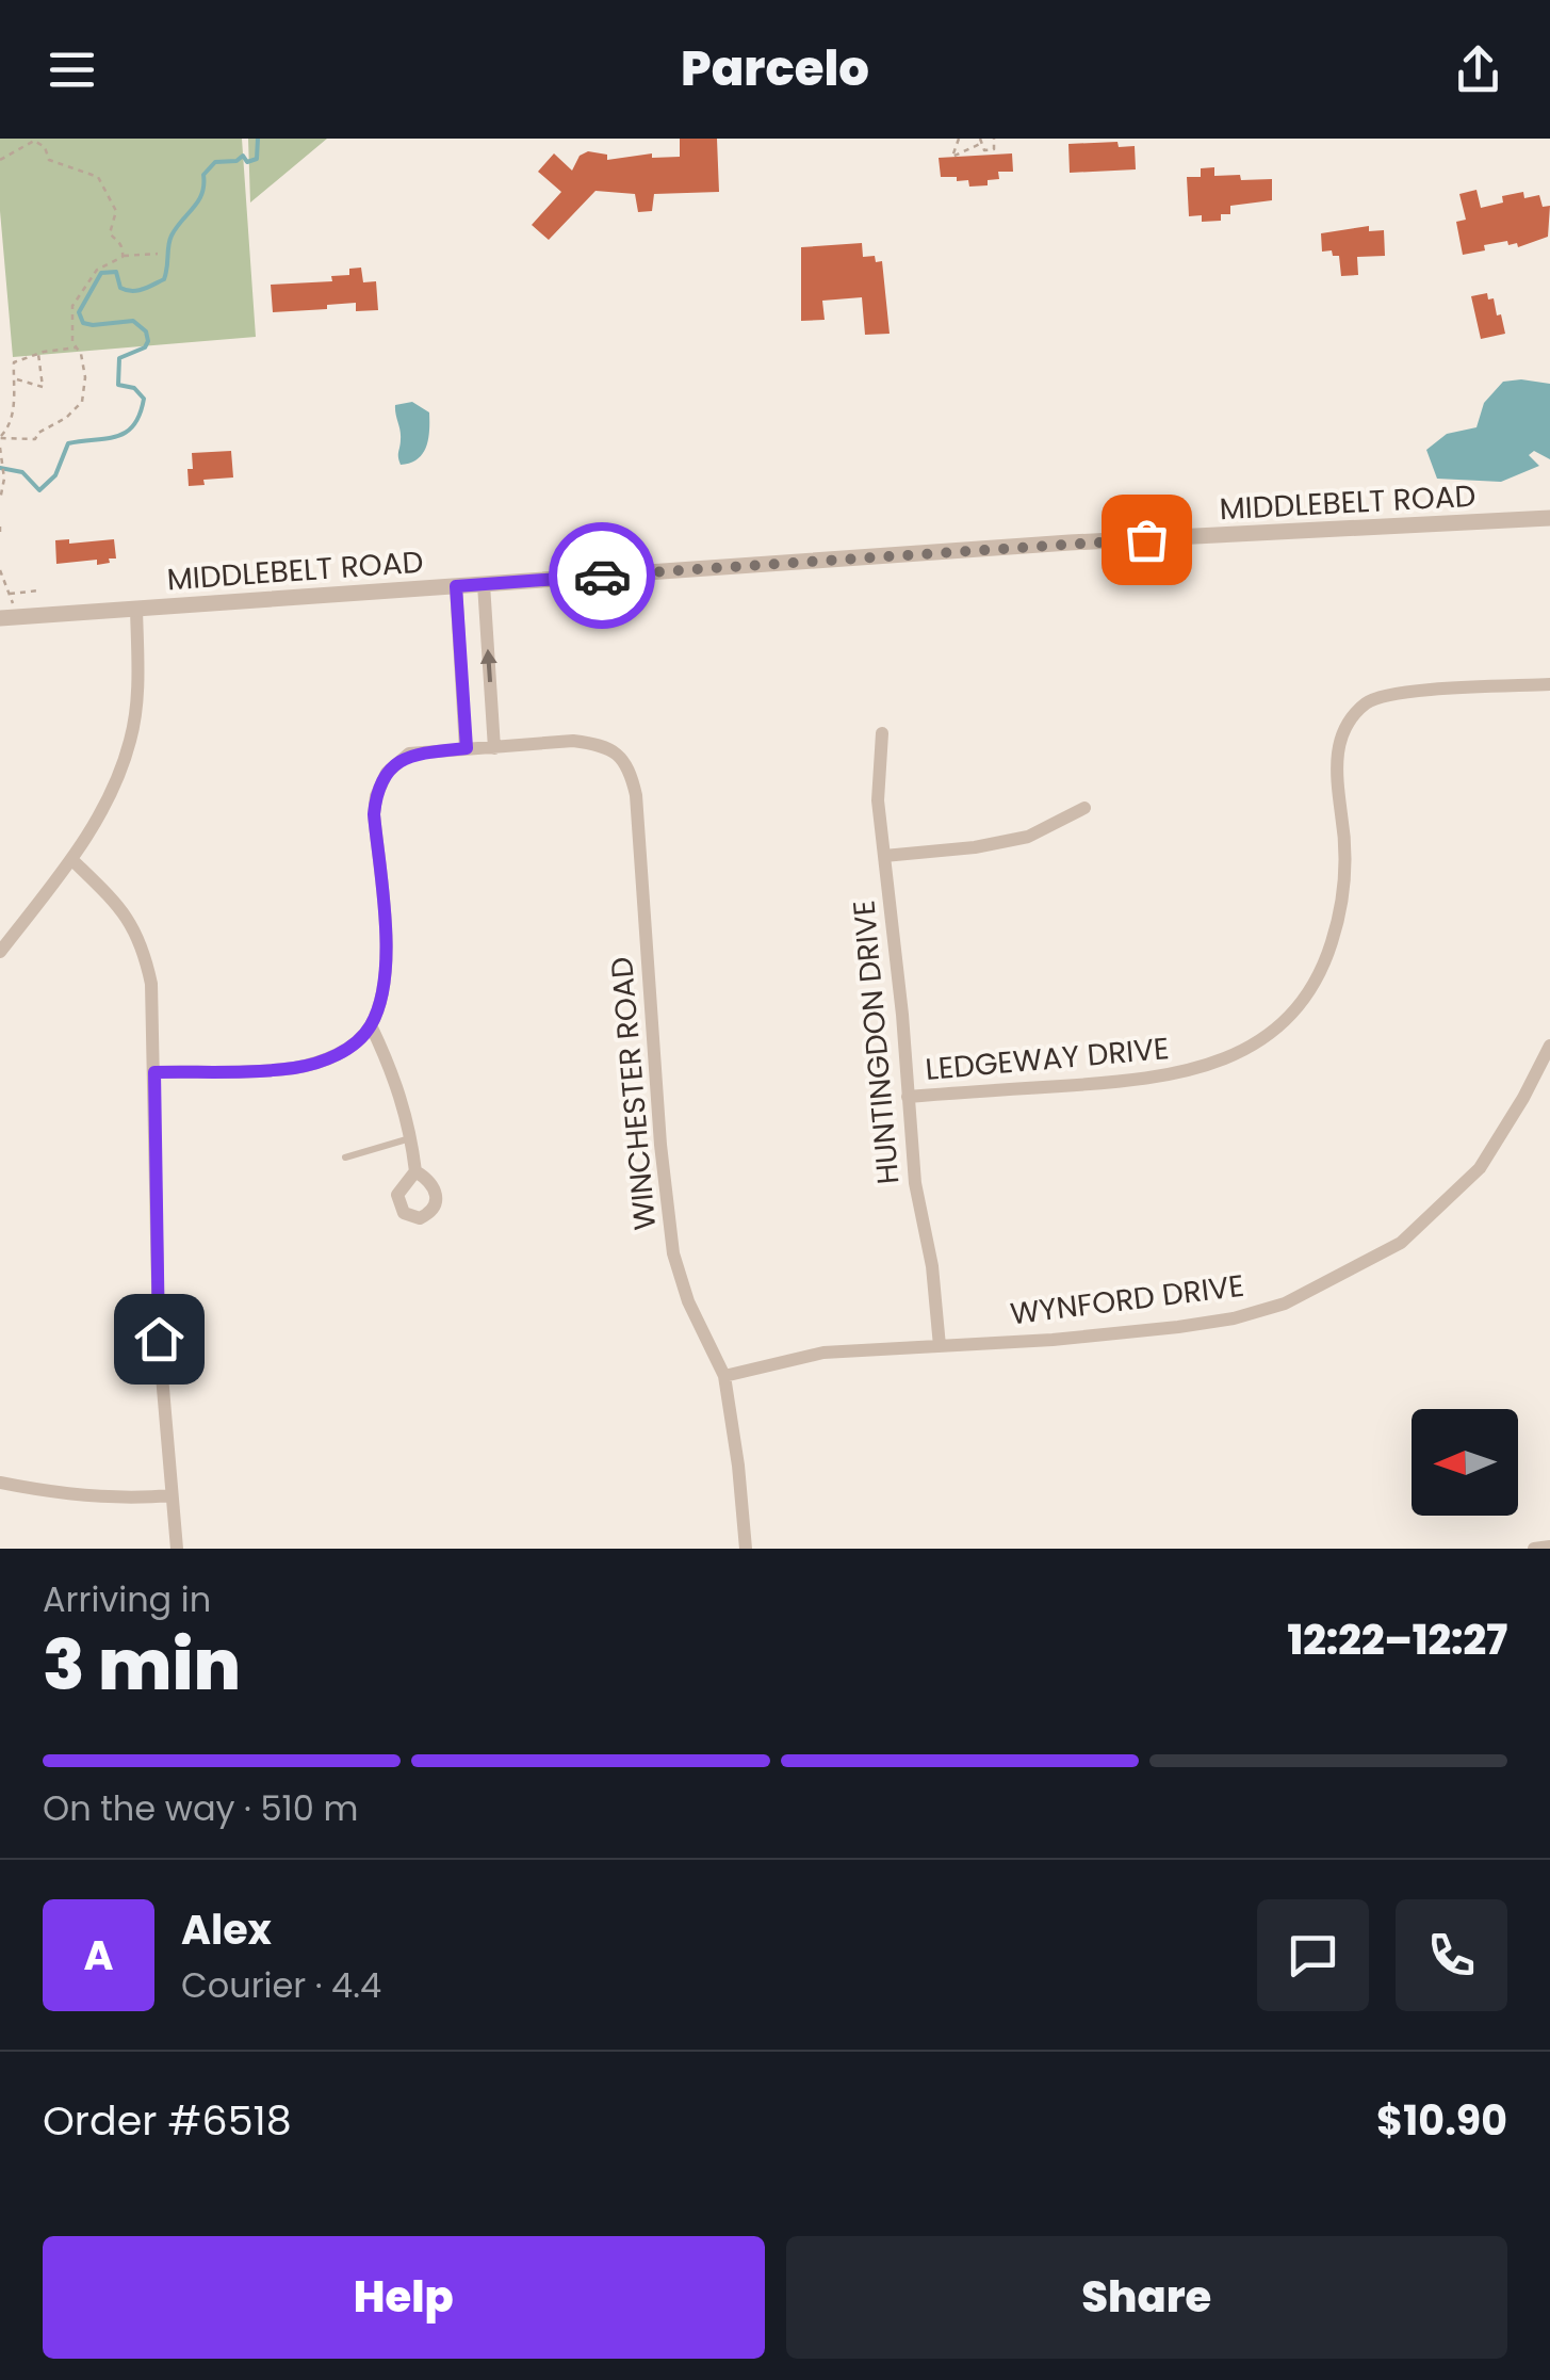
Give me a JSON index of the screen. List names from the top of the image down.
{
  "streets": {
    "street": [
      "MIDDLEBELT ROAD",
      "HUNTINGDON DRIVE",
      "LEDGEWAY DRIVE",
      "WINCHESTER ROAD",
      "WYNFORD DRIVE"
    ]
  },
  "crossings": [
    ["HUNTINGDON DRIVE", "LEDGEWAY DRIVE"],
    ["HUNTINGDON DRIVE", "WYNFORD DRIVE"],
    ["WINCHESTER ROAD", "WYNFORD DRIVE"]
  ],
  "north": "left",
  "page": {
    "header": "Parcelo",
    "heading": ["3 min", "Arriving in", "12:22–12:27"],
    "panel": [
      "Alex",
      "Courier · 4.4",
      "Order #6518",
      "$10.90"
    ],
    "bar": "On the way · 510 m",
    "round": "A",
    "buttons": ["Help", "Share"]
  }
}
